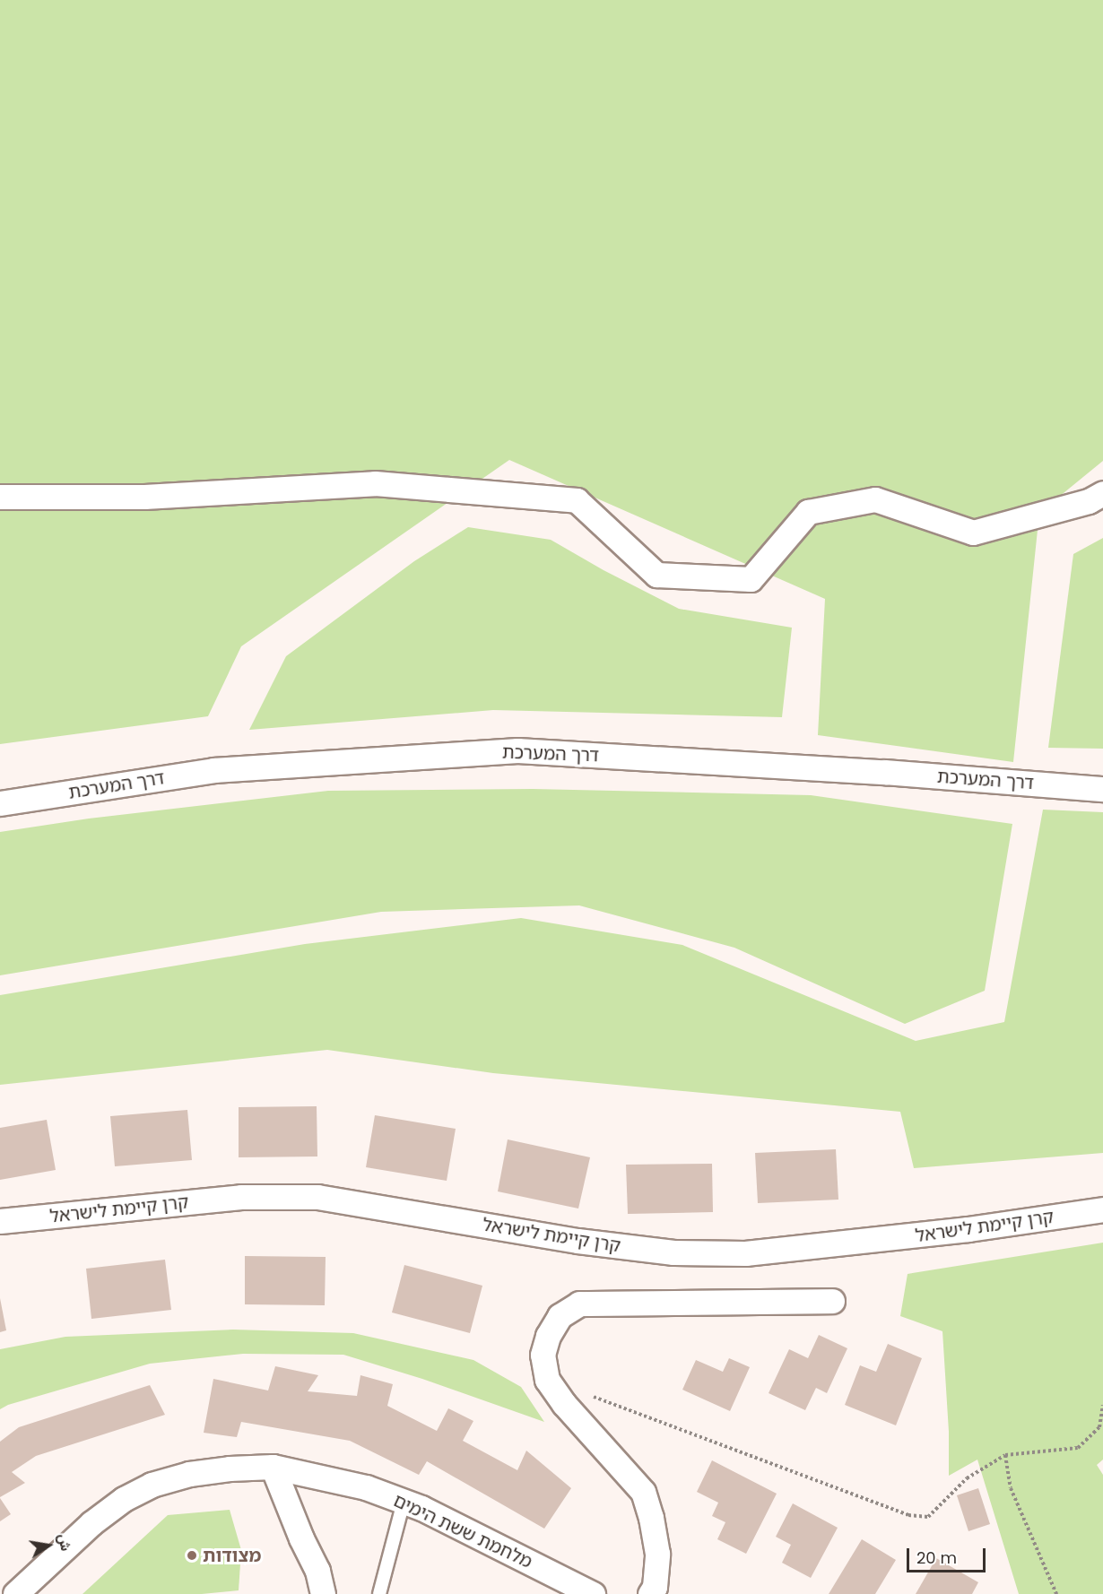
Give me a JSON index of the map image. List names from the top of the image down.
{
  "streets": {
    "street": ["דרך המערכת", "קרן קיימת לישראל", "מלחמת ששת הימים"]
  },
  "places": ["מצודות"],
  "scale_bar": "20 m",
  "north": "right"
}
